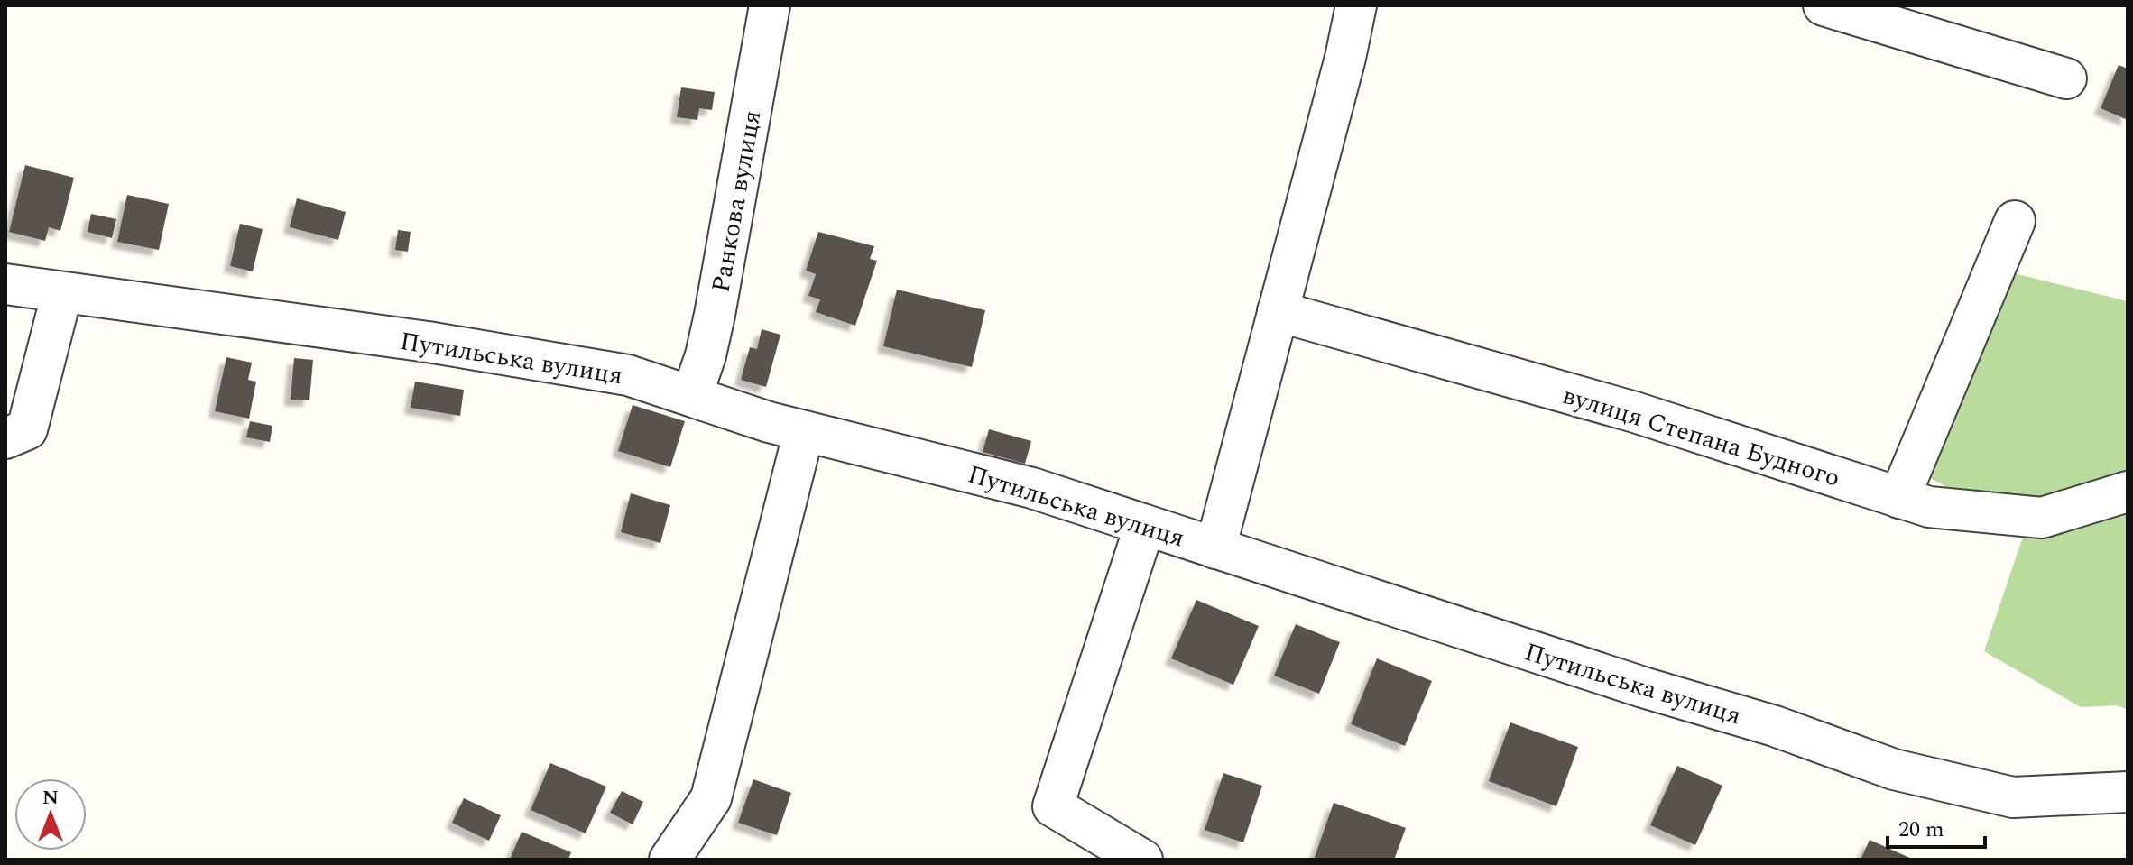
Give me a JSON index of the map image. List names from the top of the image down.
{
  "streets": {
    "street": ["Ранкова вулиця", "Путильська вулиця", "вулиця Степана Будного"]
  },
  "crossings": [
    ["Ранкова вулиця", "Путильська вулиця"]
  ],
  "scale_bar": "20 m",
  "north": "top"
}
